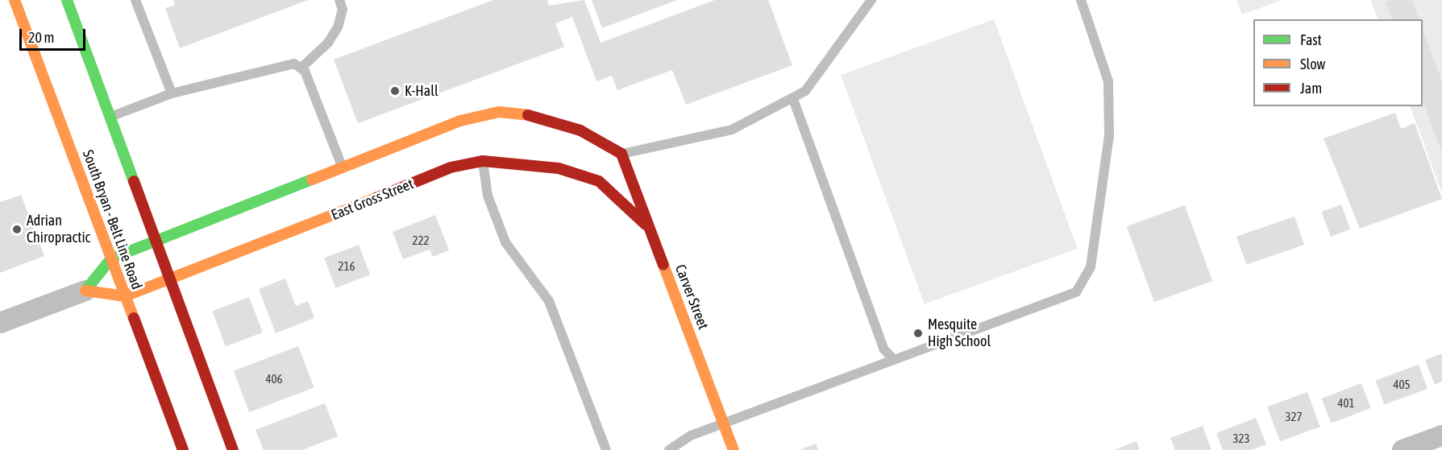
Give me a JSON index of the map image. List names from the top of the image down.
{
  "streets": {
    "street": ["East Gross Street", "South Bryan - Belt Line Road", "Carver Street"]
  },
  "crossings": [
    ["East Gross Street", "South Bryan - Belt Line Road"],
    ["East Gross Street", "Carver Street"]
  ],
  "places": ["K-Hall", "Adrian Chiropractic", "Mesquite High School"],
  "house_numbers": [
    "222",
    "216",
    "406",
    "405",
    "401",
    "327",
    "323"
  ],
  "legend": ["Fast", "Slow", "Jam"],
  "scale_bar": "20 m"
}
